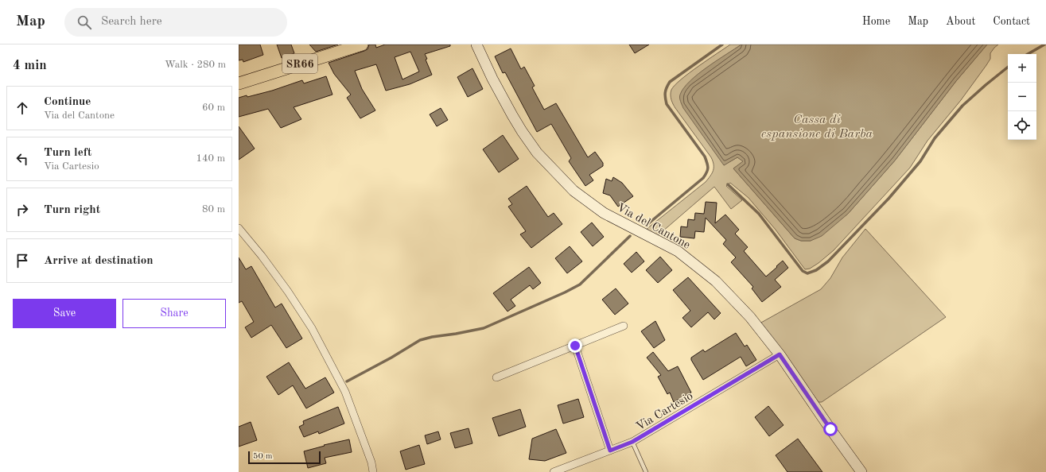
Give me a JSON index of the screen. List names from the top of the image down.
{
  "streets": {
    "main road": ["SR66"],
    "street": ["Via del Cantone", "Via Cartesio"]
  },
  "crossings": [
    ["Via del Cantone", "Via Cartesio"]
  ],
  "water": ["Cassa di espansione di Barba"],
  "scale_bar": "50 m",
  "page": {
    "header": "Map",
    "search": "Search here",
    "nav": [
      "Home",
      "Map",
      "About",
      "Contact"
    ],
    "heading": ["4 min", "Walk · 280 m"],
    "map_buttons": ["+", "−"],
    "list": [
      ["Continue", "Via del Cantone", "60 m"],
      ["Turn left", "Via Cartesio", "140 m"],
      ["Turn right", "80 m"],
      "Arrive at destination"
    ],
    "buttons": ["Save", "Share"],
    "scale": "50 m"
  }
}
